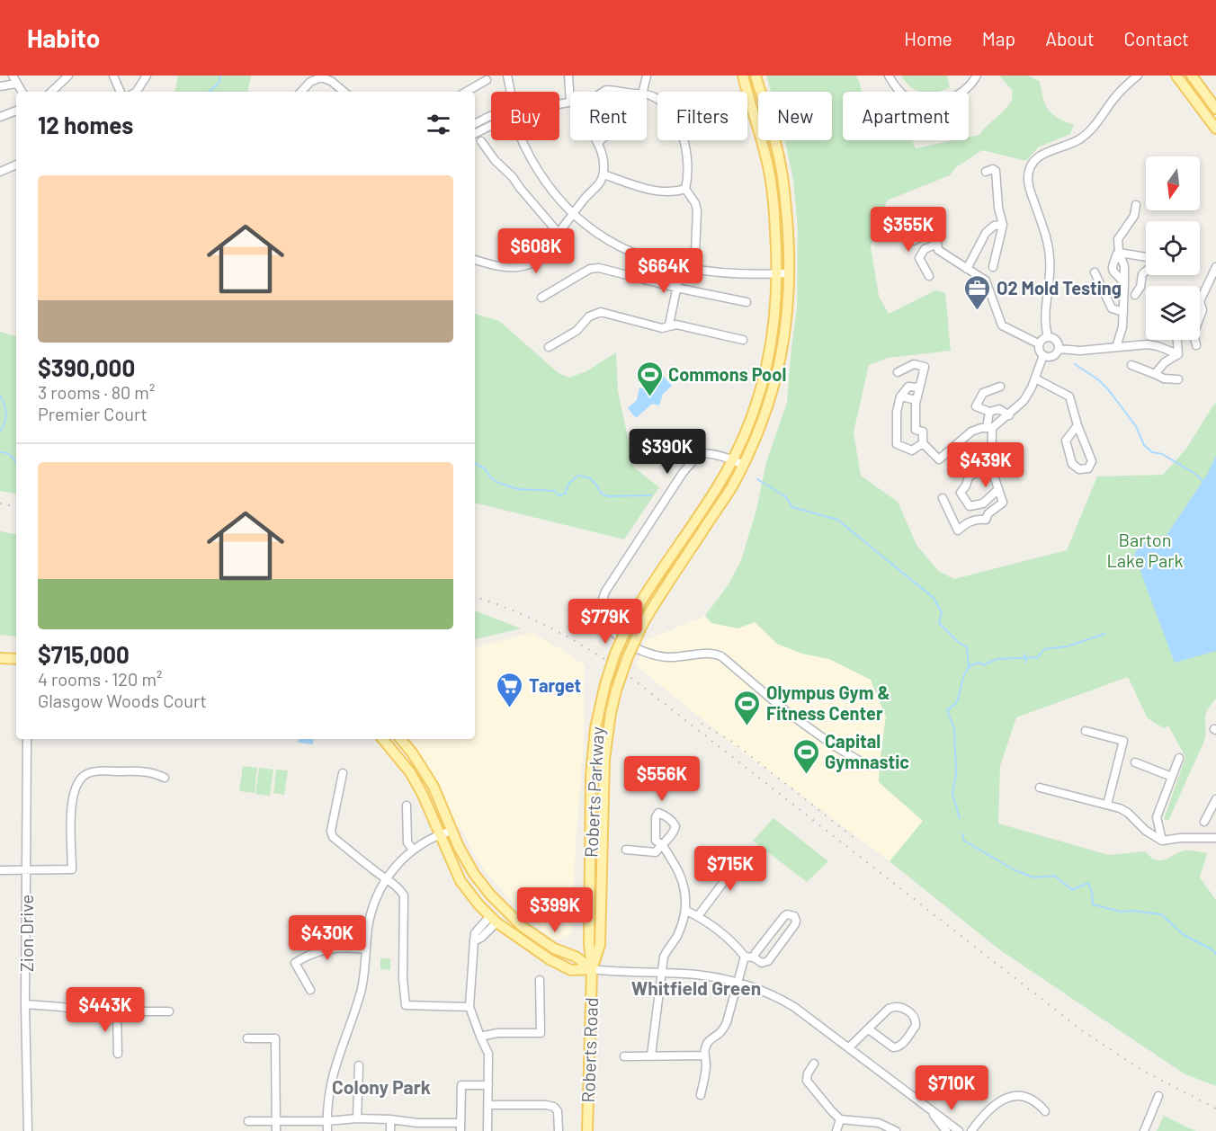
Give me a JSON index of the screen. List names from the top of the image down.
{
  "streets": {
    "main road": ["Roberts Parkway", "Roberts Road"],
    "street": ["Zion Drive"]
  },
  "crossings": [
    ["Roberts Parkway", "Roberts Road"]
  ],
  "districts": ["Whitfield Green", "Colony Park"],
  "parks": ["Barton Lake Park"],
  "places": {
    "office": ["O2 Mold Testing"],
    "sports": ["Commons Pool", "Olympus Gym & Fitness Center", "Capital Gymnastic"],
    "supermarket": ["Target"]
  },
  "north": "bottom",
  "page": {
    "header": "Habito",
    "nav": [
      "Home",
      "Map",
      "About",
      "Contact"
    ],
    "chip": [
      "Buy",
      "Rent",
      "Filters",
      "New",
      "Apartment"
    ],
    "heading": "12 homes",
    "list": [
      {
        "name": "$390,000",
        "note": "3 rooms · 80 m² · Premier Court"
      },
      {
        "name": "$715,000",
        "note": "4 rooms · 120 m² · Glasgow Woods Court"
      }
    ],
    "price": [
      "$355K",
      "$608K",
      "$664K",
      "$390K",
      "$439K",
      "$779K",
      "$556K",
      "$715K",
      "$399K",
      "$430K",
      "$443K",
      "$710K"
    ]
  }
}
